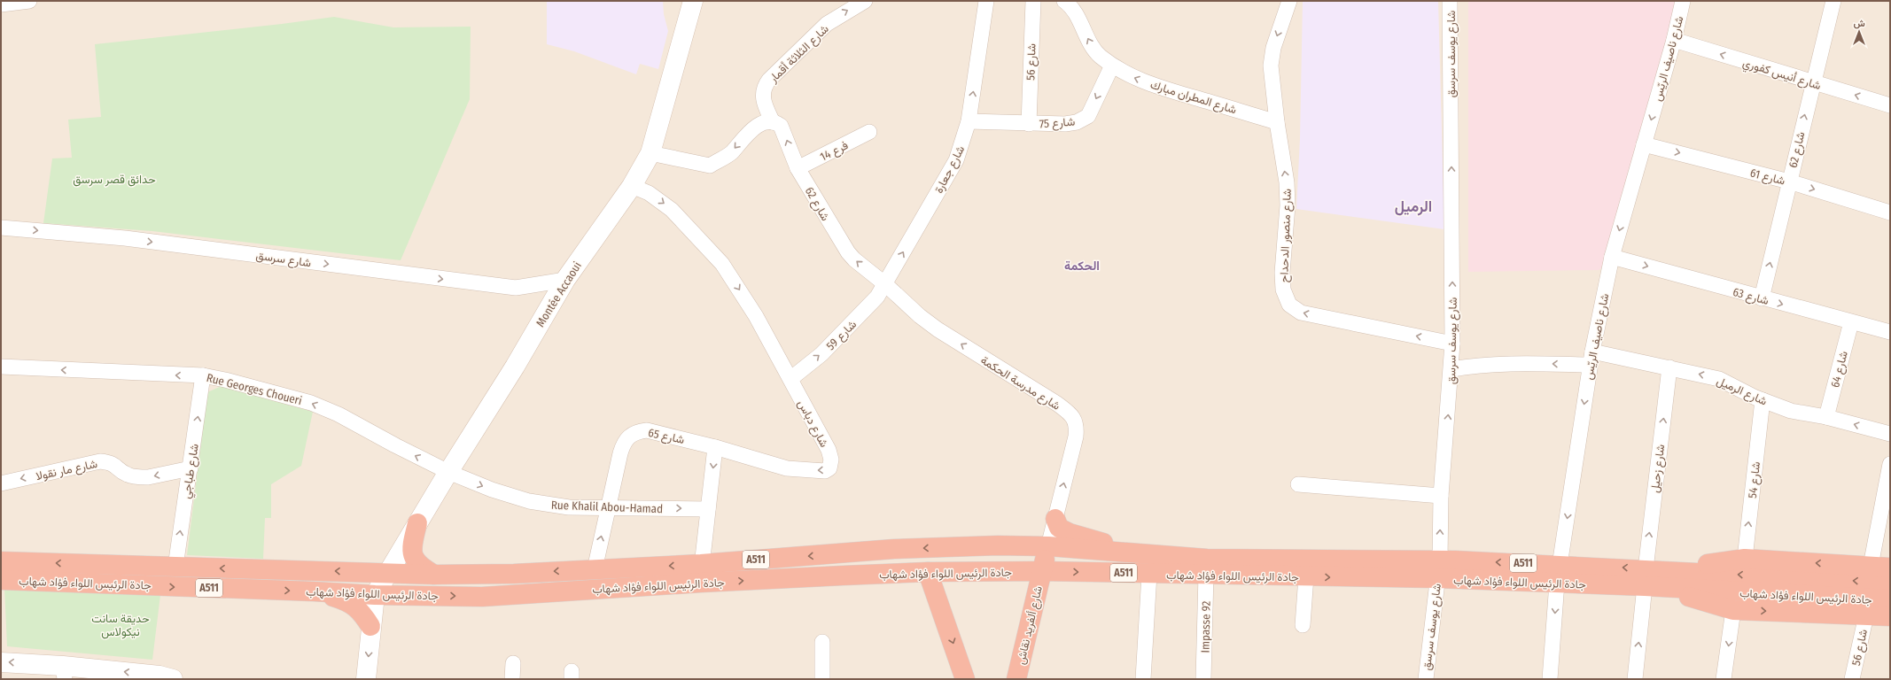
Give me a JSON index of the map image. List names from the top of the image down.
{
  "streets": {
    "highway": ["A511", "جادة الرئيس اللواء فؤاد شهاب", "شارع ألفريد نقاش"],
    "street": [
      "شارع الثلاثة أقمار",
      "شارع يوسف سرسق",
      "شارع ناصيف الريّس",
      "شارع 56",
      "شارع أنيس كفوري",
      "شارع المطران مبارك",
      "شارع 75",
      "شارع 62",
      "فرع 14",
      "شارع جعارة",
      "شارع 61",
      "شارع منصور الدحداح",
      "شارع سرسق",
      "Montée Accaoui",
      "شارع 63",
      "شارع 59",
      "شارع 64",
      "شارع مدرسة الحكمة",
      "Rue Georges Choueri",
      "شارع الرميل",
      "شارع دباس",
      "شارع 65",
      "شارع زحيل",
      "شارع مار نقولا",
      "شارع طباجي",
      "شارع 54",
      "Rue Khalil Abou-Hamad",
      "Impasse 92"
    ]
  },
  "crossings": [
    ["شارع الثلاثة أقمار", "شارع 62"],
    ["شارع يوسف سرسق", "شارع منصور الدحداح"],
    ["شارع يوسف سرسق", "شارع الرميل"],
    ["شارع يوسف سرسق", "جادة الرئيس اللواء فؤاد شهاب"],
    ["شارع ناصيف الريّس", "شارع أنيس كفوري"],
    ["شارع ناصيف الريّس", "شارع 61"],
    ["شارع ناصيف الريّس", "شارع 63"],
    ["شارع ناصيف الريّس", "شارع الرميل"],
    ["شارع ناصيف الريّس", "جادة الرئيس اللواء فؤاد شهاب"],
    ["شارع 56", "شارع 75"],
    ["شارع أنيس كفوري", "شارع 62"],
    ["شارع المطران مبارك", "شارع 75"],
    ["شارع المطران مبارك", "شارع منصور الدحداح"],
    ["شارع 75", "شارع جعارة"],
    ["شارع 62", "فرع 14"],
    ["شارع 62", "شارع جعارة"],
    ["شارع 62", "شارع 61"],
    ["شارع 62", "شارع 63"],
    ["شارع 62", "شارع 59"],
    ["شارع 62", "شارع مدرسة الحكمة"],
    ["شارع جعارة", "شارع 59"],
    ["شارع جعارة", "شارع مدرسة الحكمة"],
    ["شارع سرسق", "Montée Accaoui"],
    ["Montée Accaoui", "Rue Georges Choueri"],
    ["Montée Accaoui", "شارع دباس"],
    ["Montée Accaoui", "Rue Khalil Abou-Hamad"],
    ["Montée Accaoui", "جادة الرئيس اللواء فؤاد شهاب"],
    ["شارع 63", "شارع 64"],
    ["شارع 59", "شارع مدرسة الحكمة"],
    ["شارع 59", "شارع دباس"],
    ["شارع 64", "شارع الرميل"],
    ["شارع مدرسة الحكمة", "A511"],
    ["شارع مدرسة الحكمة", "جادة الرئيس اللواء فؤاد شهاب"],
    ["شارع مدرسة الحكمة", "شارع ألفريد نقاش"],
    ["Rue Georges Choueri", "شارع طباجي"],
    ["Rue Georges Choueri", "Rue Khalil Abou-Hamad"],
    ["شارع الرميل", "شارع زحيل"],
    ["شارع الرميل", "شارع 54"],
    ["شارع دباس", "شارع 65"],
    ["شارع 65", "Rue Khalil Abou-Hamad"],
    ["شارع 65", "جادة الرئيس اللواء فؤاد شهاب"],
    ["شارع زحيل", "جادة الرئيس اللواء فؤاد شهاب"],
    ["شارع مار نقولا", "شارع طباجي"],
    ["شارع طباجي", "جادة الرئيس اللواء فؤاد شهاب"],
    ["A511", "جادة الرئيس اللواء فؤاد شهاب"],
    ["A511", "شارع ألفريد نقاش"],
    ["جادة الرئيس اللواء فؤاد شهاب", "شارع ألفريد نقاش"],
    ["جادة الرئيس اللواء فؤاد شهاب", "Impasse 92"]
  ],
  "one_way": [
    "شارع الثلاثة أقمار",
    "شارع يوسف سرسق",
    "شارع ناصيف الريّس",
    "شارع أنيس كفوري",
    "شارع المطران مبارك",
    "شارع 75",
    "شارع 62",
    "شارع جعارة",
    "شارع 61",
    "شارع سرسق",
    "شارع 63",
    "شارع 59",
    "شارع مدرسة الحكمة",
    "Rue Georges Choueri",
    "شارع الرميل",
    "شارع زحيل",
    "شارع مار نقولا",
    "شارع طباجي",
    "Rue Khalil Abou-Hamad"
  ],
  "districts": ["الرميل", "الحكمة"],
  "parks": ["حدائق قصر سرسق", "حديقة سانت نيكولاس"],
  "north": "top"
}
